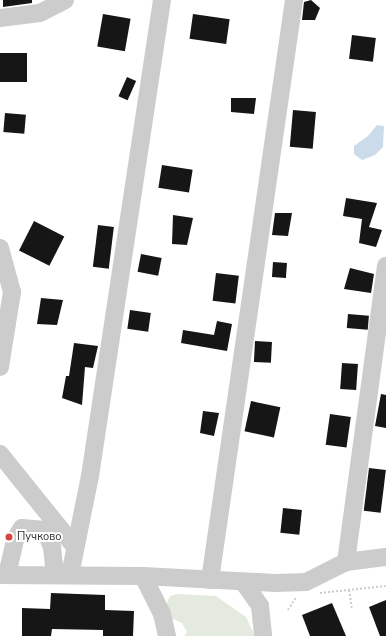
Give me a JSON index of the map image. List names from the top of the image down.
{
  "places": ["Пучково"]
}
